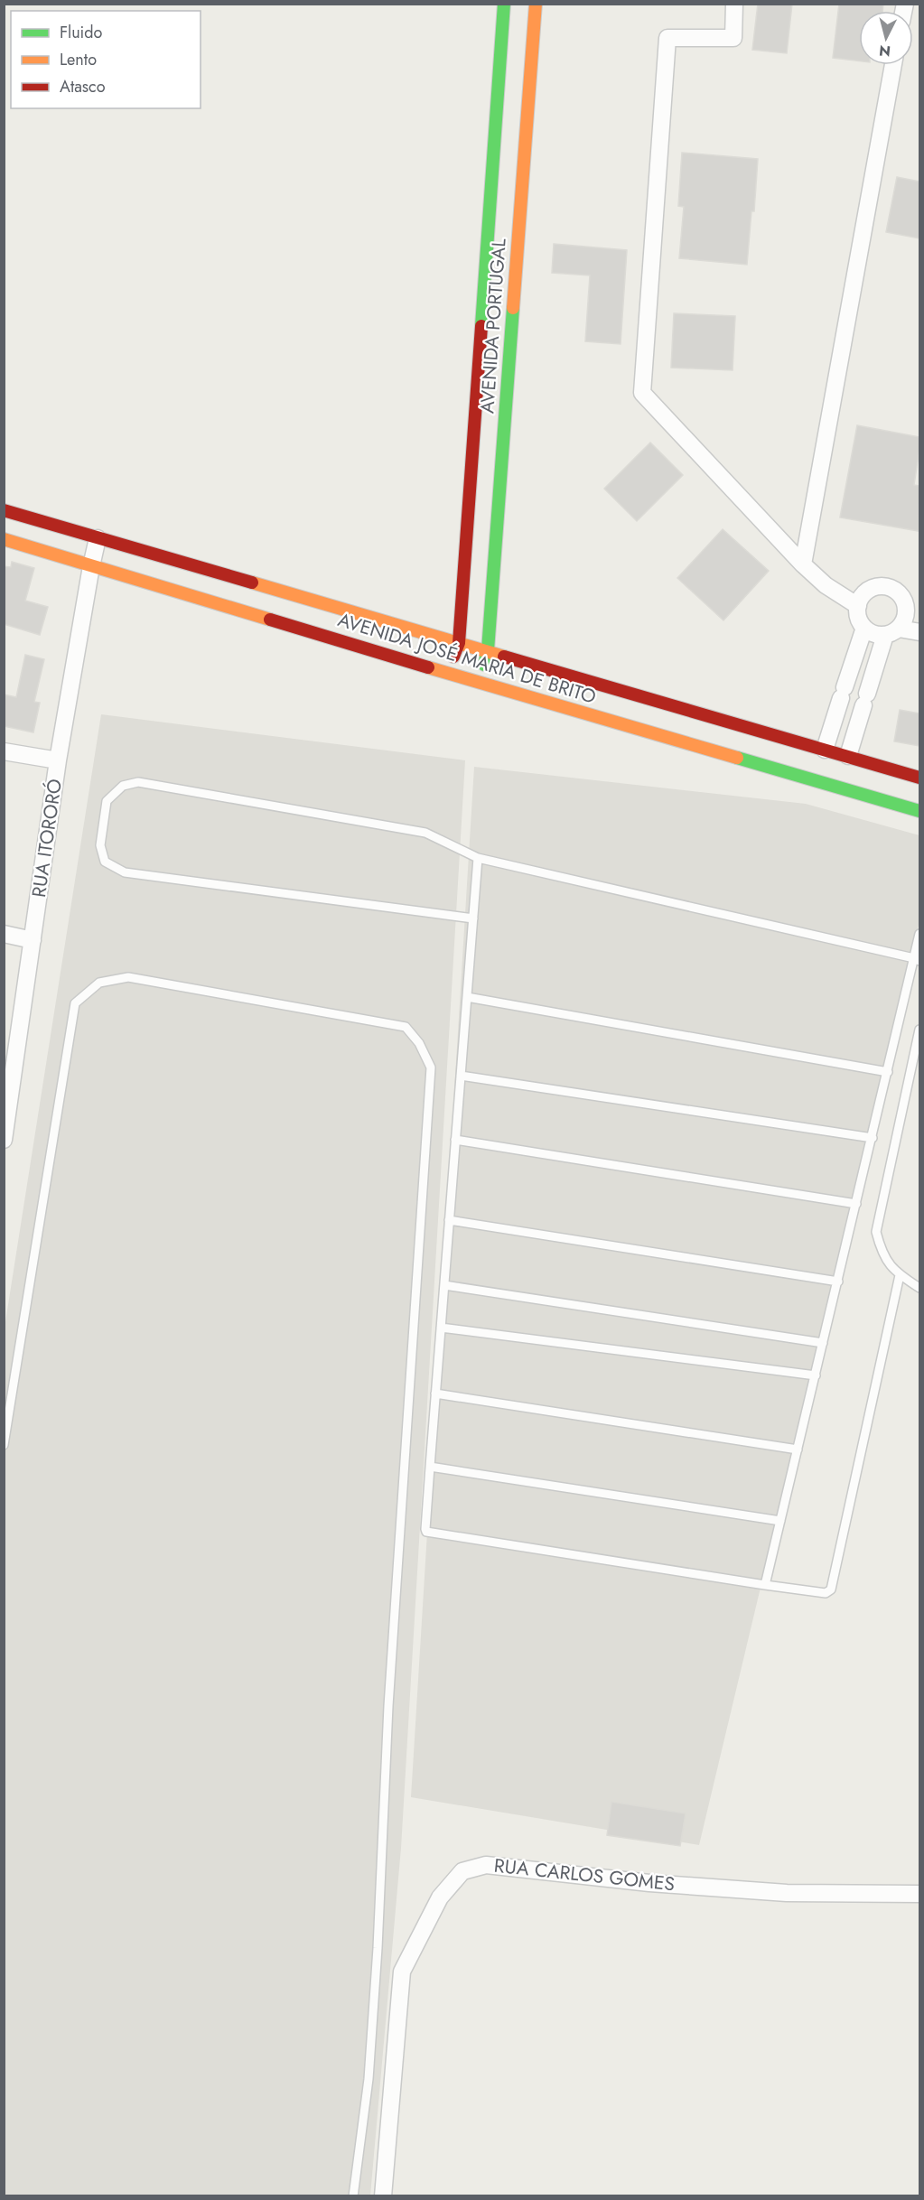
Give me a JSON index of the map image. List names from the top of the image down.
{
  "streets": {
    "main road": ["AVENIDA PORTUGAL", "AVENIDA JOSÉ MARIA DE BRITO"],
    "street": ["RUA ITORORÓ", "RUA CARLOS GOMES"]
  },
  "crossings": [
    ["AVENIDA PORTUGAL", "AVENIDA JOSÉ MARIA DE BRITO"],
    ["AVENIDA JOSÉ MARIA DE BRITO", "RUA ITORORÓ"]
  ],
  "legend": ["Fluido", "Lento", "Atasco"],
  "north": "bottom"
}
